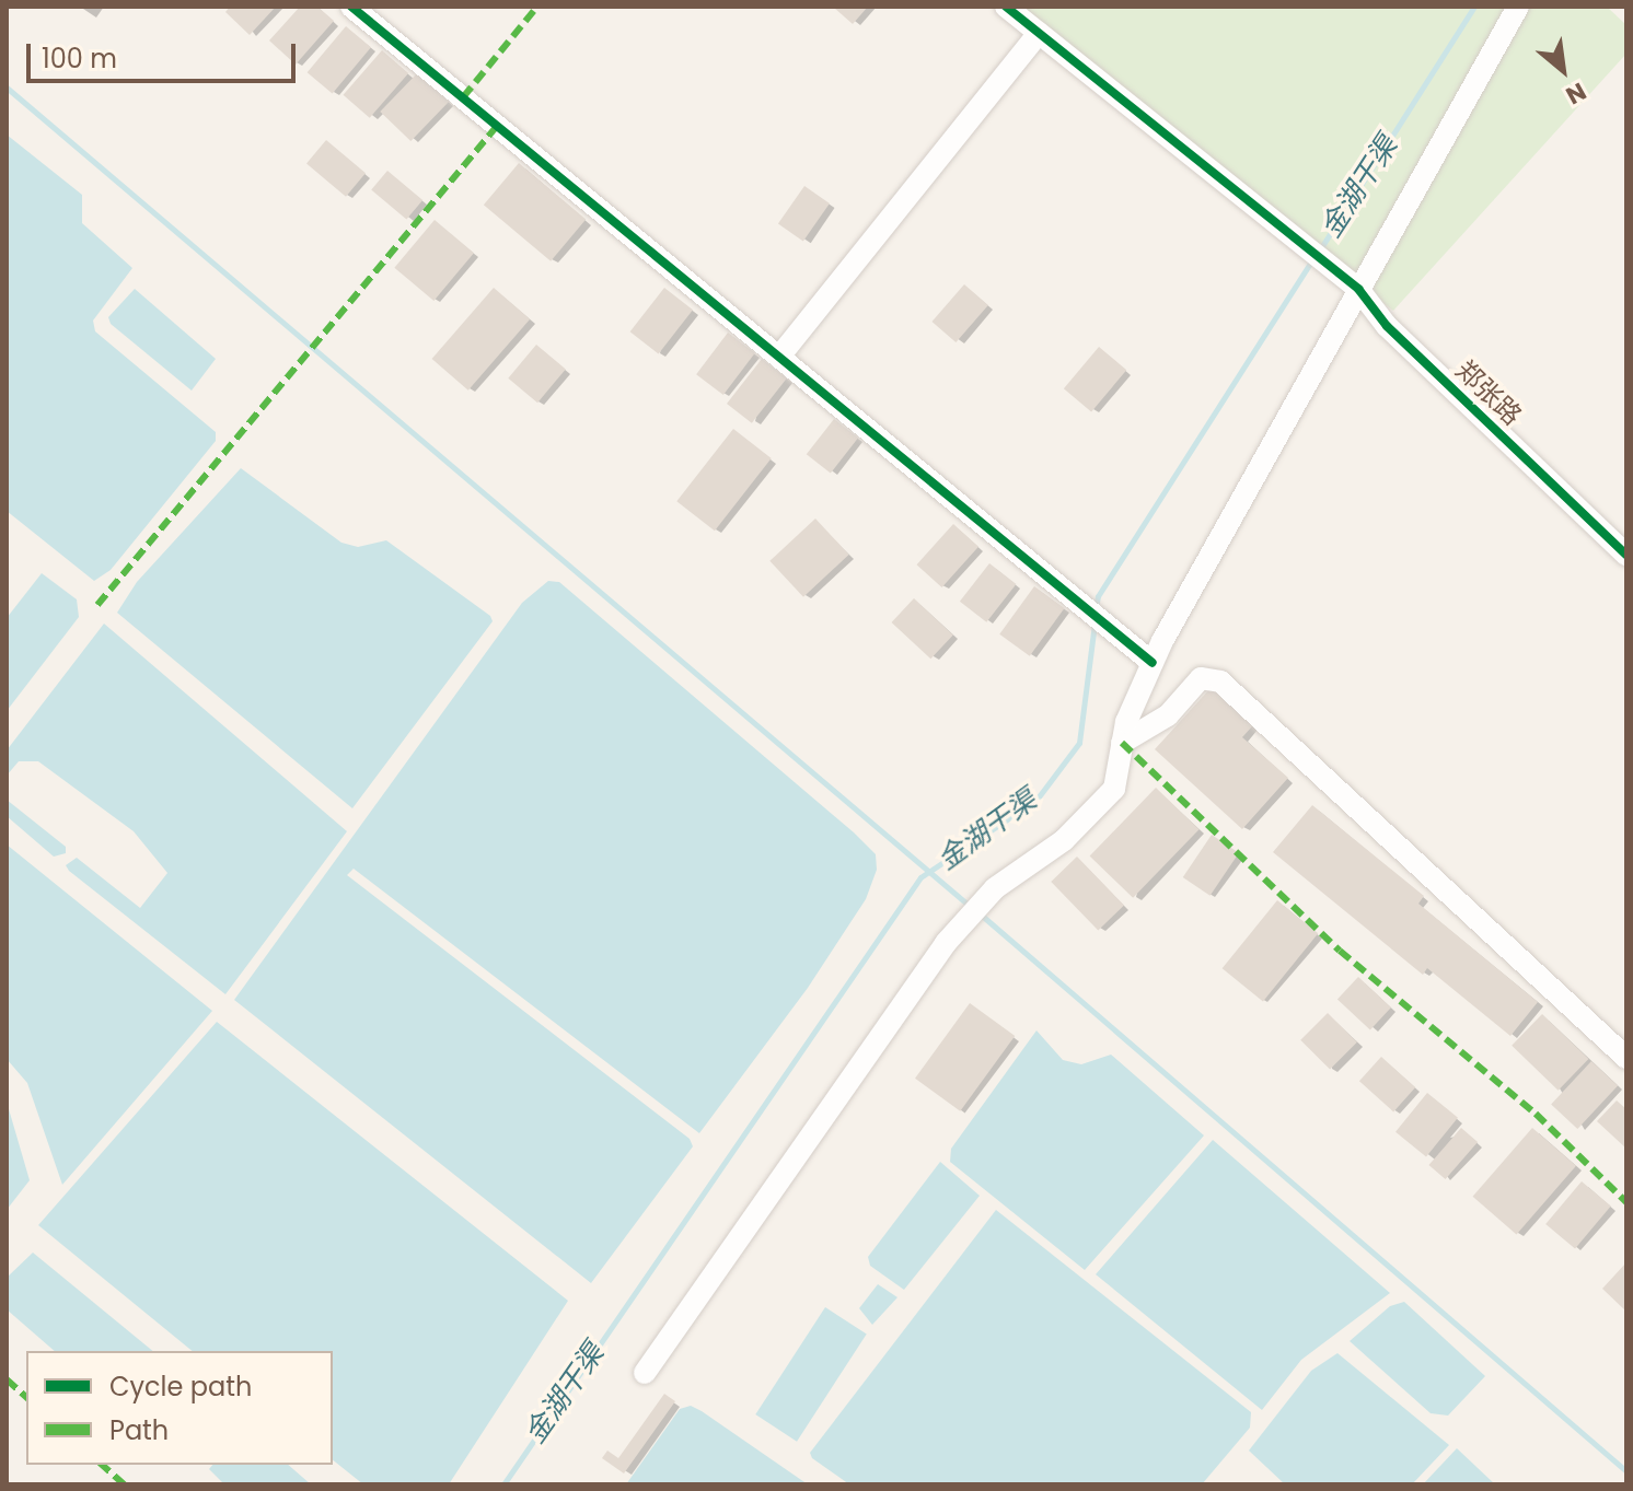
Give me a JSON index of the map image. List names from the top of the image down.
{
  "streets": {
    "street": ["郑张路"]
  },
  "water": ["金湖干渠"],
  "legend": ["Cycle path", "Path"],
  "scale_bar": "100 m",
  "north": "bottom right"
}
